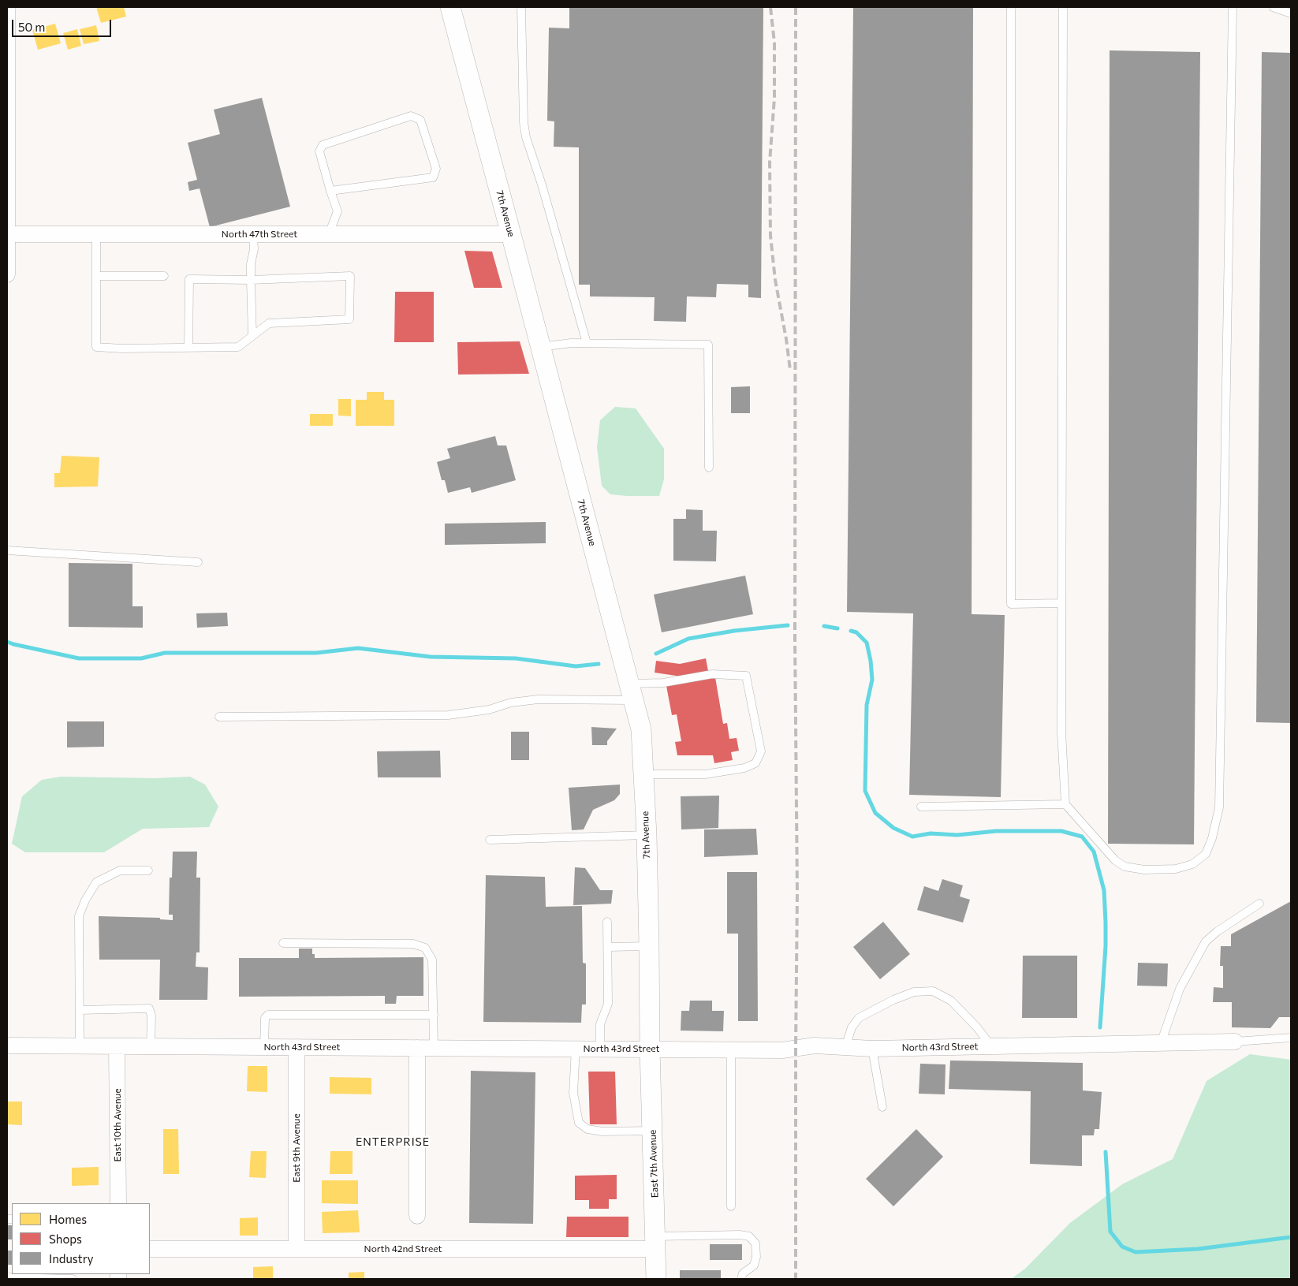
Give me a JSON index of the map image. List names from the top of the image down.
{
  "streets": {
    "street": [
      "7th Avenue",
      "North 47th Street",
      "North 43rd Street",
      "East 10th Avenue",
      "East 9th Avenue",
      "East 7th Avenue",
      "North 42nd Street"
    ]
  },
  "crossings": [
    ["7th Avenue", "North 47th Street"],
    ["7th Avenue", "North 43rd Street"],
    ["7th Avenue", "East 7th Avenue"],
    ["North 43rd Street", "East 10th Avenue"],
    ["North 43rd Street", "East 9th Avenue"],
    ["North 43rd Street", "East 7th Avenue"],
    ["East 9th Avenue", "North 42nd Street"],
    ["East 7th Avenue", "North 42nd Street"]
  ],
  "districts": ["ENTERPRISE"],
  "legend": ["Homes", "Shops", "Industry"],
  "scale_bar": "50 m"
}
